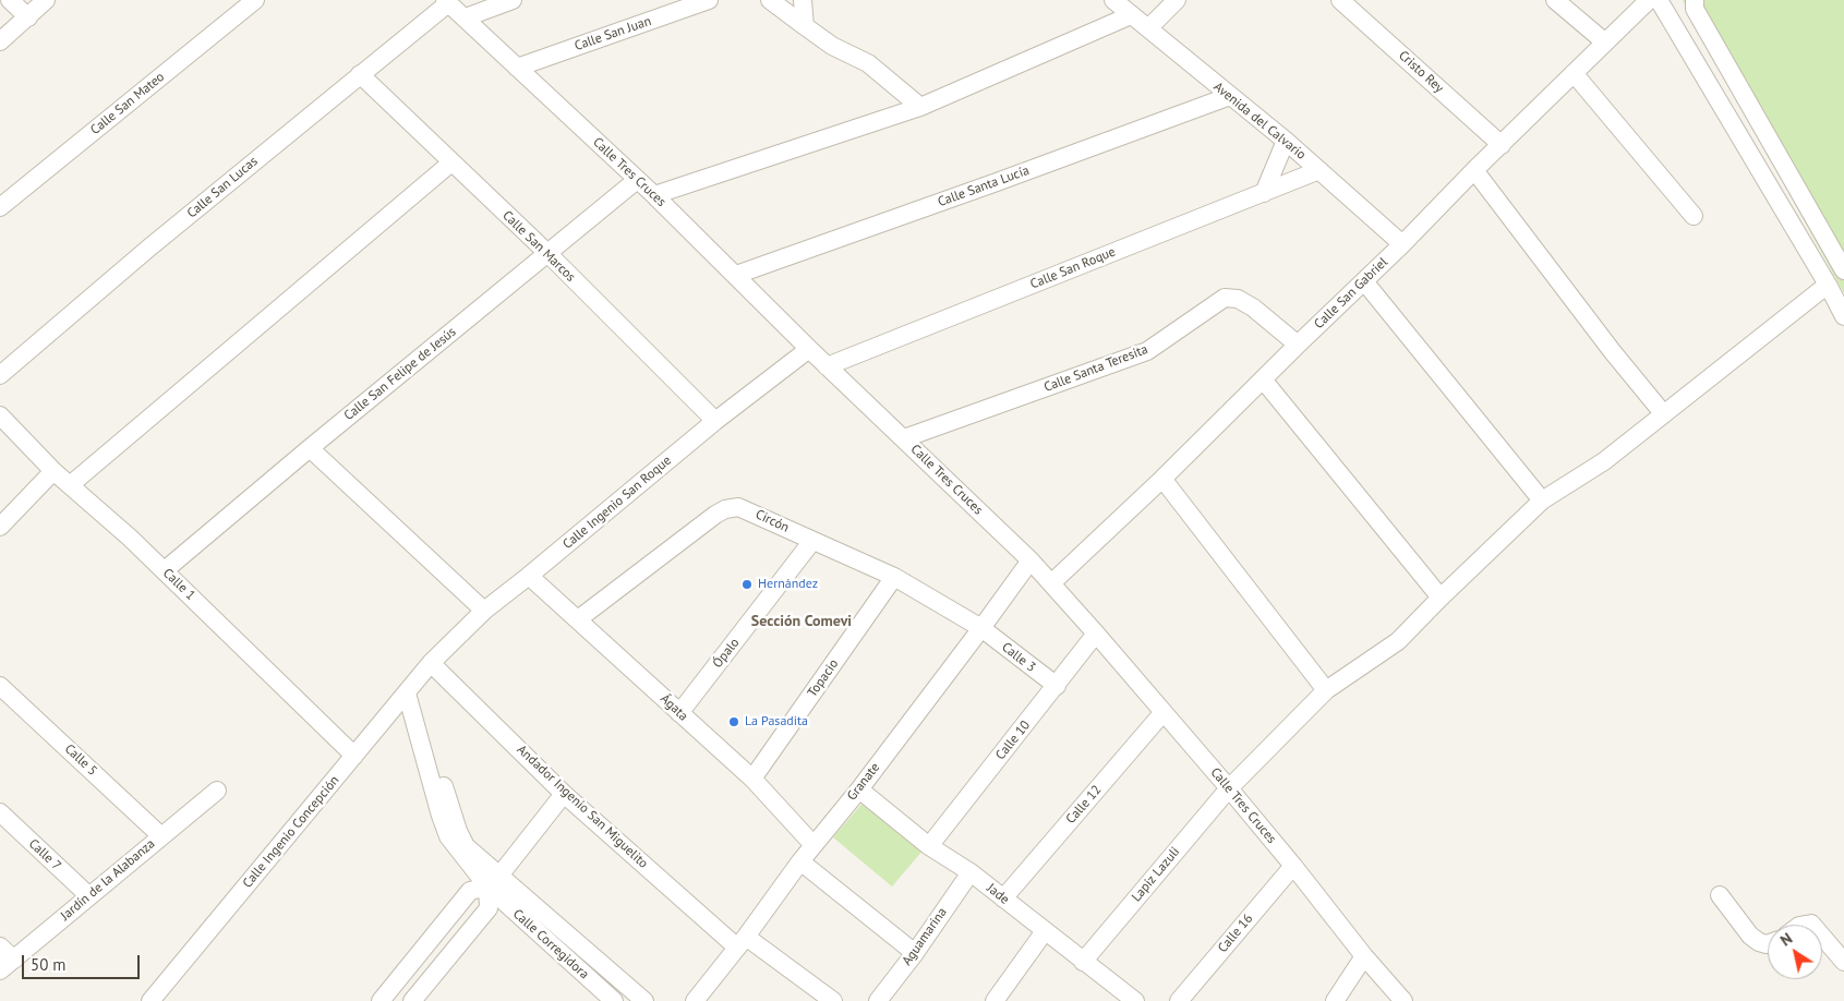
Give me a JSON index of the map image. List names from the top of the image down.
{
  "streets": {
    "street": [
      "Calle San Juan",
      "Cristo Rey",
      "Calle San Mateo",
      "Avenida del Calvario",
      "Calle Tres Cruces",
      "Calle Santa Lucía",
      "Calle San Lucas",
      "Calle San Marcos",
      "Calle San Roque",
      "Calle San Gabriel",
      "Calle Santa Teresita",
      "Calle San Felipe de Jesús",
      "Calle Ingenio San Roque",
      "Circón",
      "Calle 1",
      "Ópalo",
      "Calle 3",
      "Topacio",
      "Ágata",
      "Calle 10",
      "Calle 5",
      "Granate",
      "Calle 12",
      "Andador Ingenio San Miguelito",
      "Calle Ingenio Concepción",
      "Calle 7",
      "Lapiz Lazuli",
      "Jardín de la Alabanza",
      "Jade",
      "Calle 16",
      "Aguamarina",
      "Calle Corregidora"
    ]
  },
  "crossings": [
    ["Calle San Juan", "Calle Tres Cruces"],
    ["Cristo Rey", "Calle San Gabriel"],
    ["Avenida del Calvario", "Calle Santa Lucía"],
    ["Avenida del Calvario", "Calle San Roque"],
    ["Avenida del Calvario", "Calle San Gabriel"],
    ["Calle Tres Cruces", "Calle Santa Lucía"],
    ["Calle Tres Cruces", "Calle San Lucas"],
    ["Calle Tres Cruces", "Calle San Roque"],
    ["Calle Tres Cruces", "Calle San Gabriel"],
    ["Calle Tres Cruces", "Calle Santa Teresita"],
    ["Calle Tres Cruces", "Calle San Felipe de Jesús"],
    ["Calle Tres Cruces", "Calle Ingenio San Roque"],
    ["Calle Tres Cruces", "Calle 10"],
    ["Calle Tres Cruces", "Granate"],
    ["Calle Tres Cruces", "Calle 12"],
    ["Calle Tres Cruces", "Lapiz Lazuli"],
    ["Calle Tres Cruces", "Calle 16"],
    ["Calle San Lucas", "Calle San Marcos"],
    ["Calle San Marcos", "Calle San Felipe de Jesús"],
    ["Calle San Marcos", "Calle Ingenio San Roque"],
    ["Calle San Gabriel", "Calle Santa Teresita"],
    ["Calle San Felipe de Jesús", "Calle 1"],
    ["Calle Ingenio San Roque", "Ágata"],
    ["Calle Ingenio San Roque", "Andador Ingenio San Miguelito"],
    ["Calle Ingenio San Roque", "Calle Ingenio Concepción"],
    ["Circón", "Ópalo"],
    ["Circón", "Calle 3"],
    ["Circón", "Topacio"],
    ["Circón", "Ágata"],
    ["Circón", "Granate"],
    ["Calle 1", "Calle Ingenio Concepción"],
    ["Ópalo", "Ágata"],
    ["Calle 3", "Calle 10"],
    ["Calle 3", "Granate"],
    ["Topacio", "Ágata"],
    ["Ágata", "Granate"],
    ["Calle 10", "Jade"],
    ["Calle 5", "Jardín de la Alabanza"],
    ["Granate", "Andador Ingenio San Miguelito"],
    ["Granate", "Jade"],
    ["Calle 12", "Jade"],
    ["Andador Ingenio San Miguelito", "Calle Ingenio Concepción"],
    ["Calle 7", "Jardín de la Alabanza"],
    ["Lapiz Lazuli", "Jade"],
    ["Jade", "Aguamarina"]
  ],
  "districts": ["Sección Comevi"],
  "places": ["Hernández", "La Pasadita"],
  "scale_bar": "50 m",
  "north": "top left"
}
